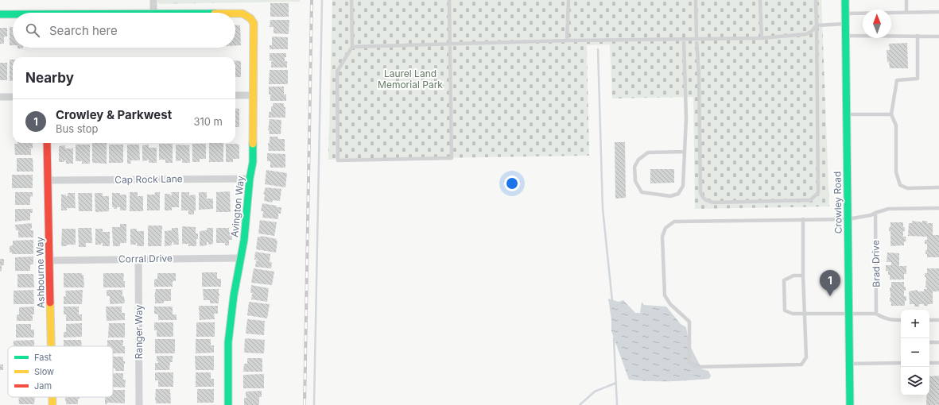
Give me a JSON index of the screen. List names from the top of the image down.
{
  "streets": {
    "street": [
      "Cap Rock Lane",
      "Crowley Road",
      "Avington Way",
      "Corral Drive",
      "Ashbourne Way",
      "Ranger Way"
    ],
    "lane": ["Brad Drive"]
  },
  "crossings": [
    ["Cap Rock Lane", "Avington Way"],
    ["Cap Rock Lane", "Ashbourne Way"],
    ["Avington Way", "Corral Drive"],
    ["Corral Drive", "Ashbourne Way"],
    ["Corral Drive", "Ranger Way"]
  ],
  "parks": ["Laurel Land Memorial Park"],
  "legend": ["Fast", "Slow", "Jam"],
  "north": "top",
  "page": {
    "search": "Search here",
    "heading": "Nearby",
    "list": [
      {
        "mark": "1",
        "name": "Crowley & Parkwest",
        "note": "Bus stop",
        "value": "310 m"
      }
    ],
    "pins": "1",
    "map_buttons": ["+", "−"]
  }
}
